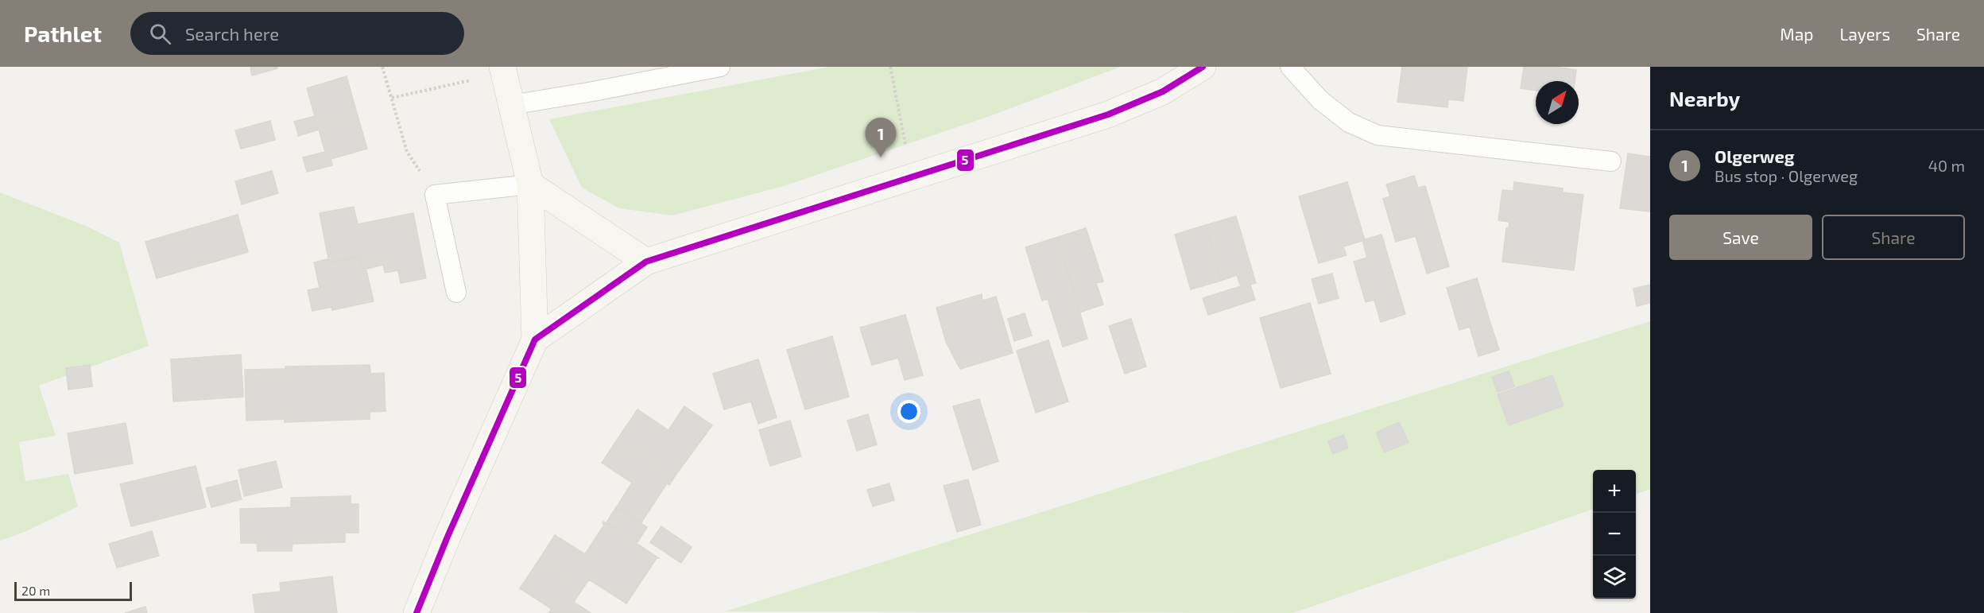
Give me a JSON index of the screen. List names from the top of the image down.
{
  "lines": ["transit line 5"],
  "scale_bar": "20 m",
  "north": "top right",
  "page": {
    "header": "Pathlet",
    "search": "Search here",
    "nav": ["Map", "Layers", "Share"],
    "heading": "Nearby",
    "pins": "1",
    "list": [
      {
        "mark": "1",
        "name": "Olgerweg",
        "note": "Bus stop · Olgerweg",
        "value": "40 m"
      }
    ],
    "buttons": ["Save", "Share"],
    "map_buttons": ["+", "−"],
    "scale": "20 m"
  }
}
